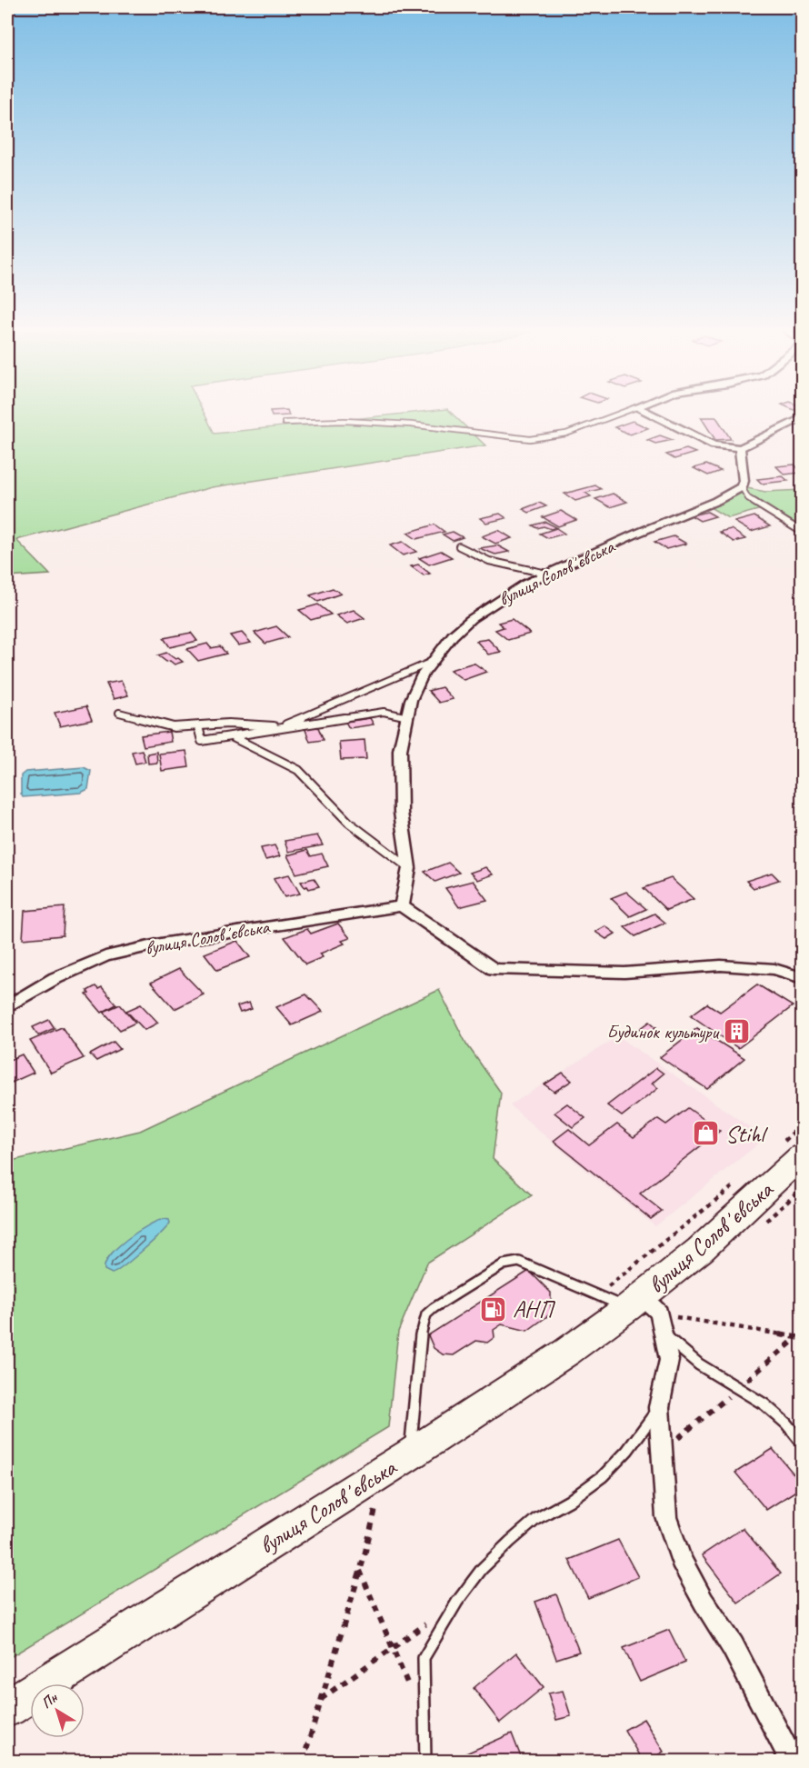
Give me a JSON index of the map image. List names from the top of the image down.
{
  "streets": {
    "main road": ["вулиця Соловʼєвська"]
  },
  "places": {
    "building": ["Будинок культури"],
    "shop": ["Stihl"],
    "fuel station": ["АНП"]
  },
  "north": "top left"
}
